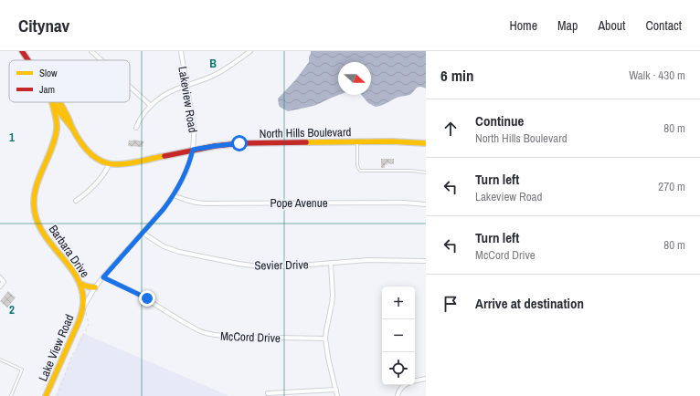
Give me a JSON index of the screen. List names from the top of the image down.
{
  "streets": {
    "street": [
      "Lakeview Road",
      "North Hills Boulevard",
      "Pope Avenue",
      "Barbara Drive",
      "Sevier Drive",
      "McCord Drive",
      "Lake View Road"
    ]
  },
  "crossings": [
    ["Lakeview Road", "North Hills Boulevard"],
    ["Lakeview Road", "Pope Avenue"],
    ["Lakeview Road", "Barbara Drive"],
    ["Lakeview Road", "Sevier Drive"],
    ["Lakeview Road", "McCord Drive"],
    ["Lakeview Road", "Lake View Road"],
    ["Barbara Drive", "Lake View Road"]
  ],
  "legend": ["Slow", "Jam"],
  "north": "right",
  "page": {
    "header": "Citynav",
    "nav": [
      "Home",
      "Map",
      "About",
      "Contact"
    ],
    "heading": ["6 min", "Walk · 430 m"],
    "list": [
      ["Continue", "North Hills Boulevard", "80 m"],
      ["Turn left", "Lakeview Road", "270 m"],
      ["Turn left", "McCord Drive", "80 m"],
      "Arrive at destination"
    ],
    "map_buttons": ["+", "−"]
  },
  "grid": {
    "columns": ["B"],
    "rows": ["1", "2"]
  }
}
